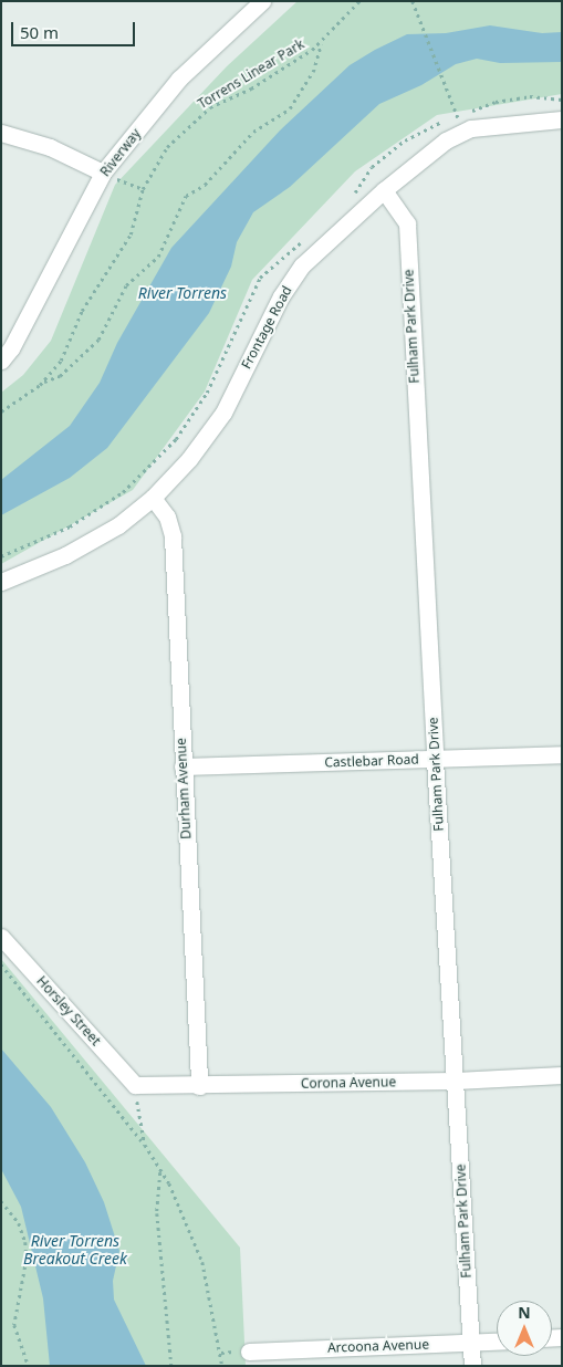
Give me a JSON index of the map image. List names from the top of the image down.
{
  "streets": {
    "street": [
      "Riverway",
      "Fulham Park Drive",
      "Frontage Road",
      "Castlebar Road",
      "Durham Avenue",
      "Horsley Street",
      "Corona Avenue",
      "Arcoona Avenue"
    ],
    "path": ["Torrens Linear Park"]
  },
  "crossings": [
    ["Fulham Park Drive", "Frontage Road"],
    ["Fulham Park Drive", "Castlebar Road"],
    ["Fulham Park Drive", "Corona Avenue"],
    ["Fulham Park Drive", "Arcoona Avenue"],
    ["Frontage Road", "Durham Avenue"],
    ["Castlebar Road", "Durham Avenue"],
    ["Durham Avenue", "Corona Avenue"],
    ["Horsley Street", "Corona Avenue"]
  ],
  "water": ["River Torrens", "River Torrens Breakout Creek"],
  "scale_bar": "50 m",
  "north": "top"
}
